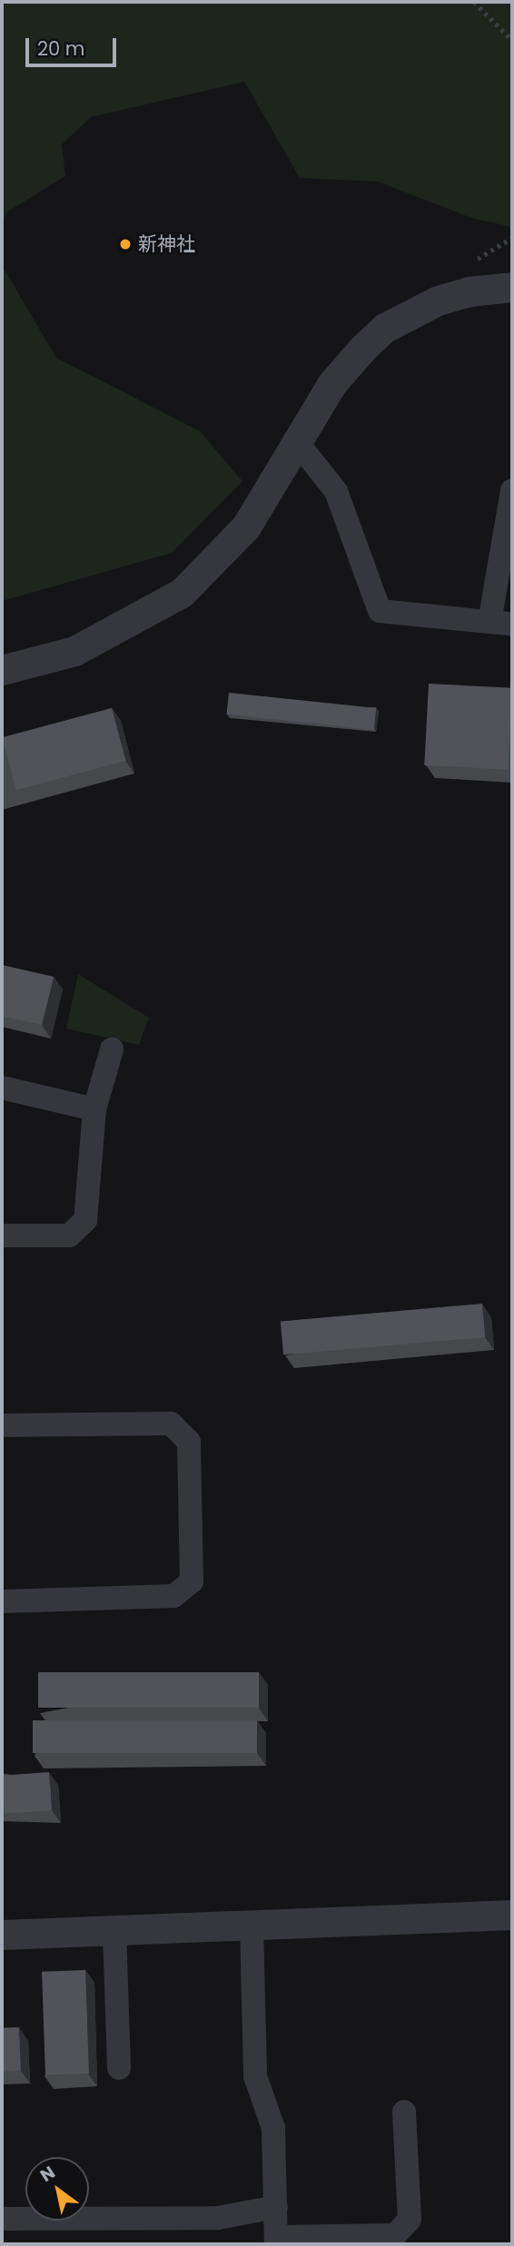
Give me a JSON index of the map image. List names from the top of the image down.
{
  "places": ["新神社"],
  "scale_bar": "20 m",
  "north": "top left"
}
